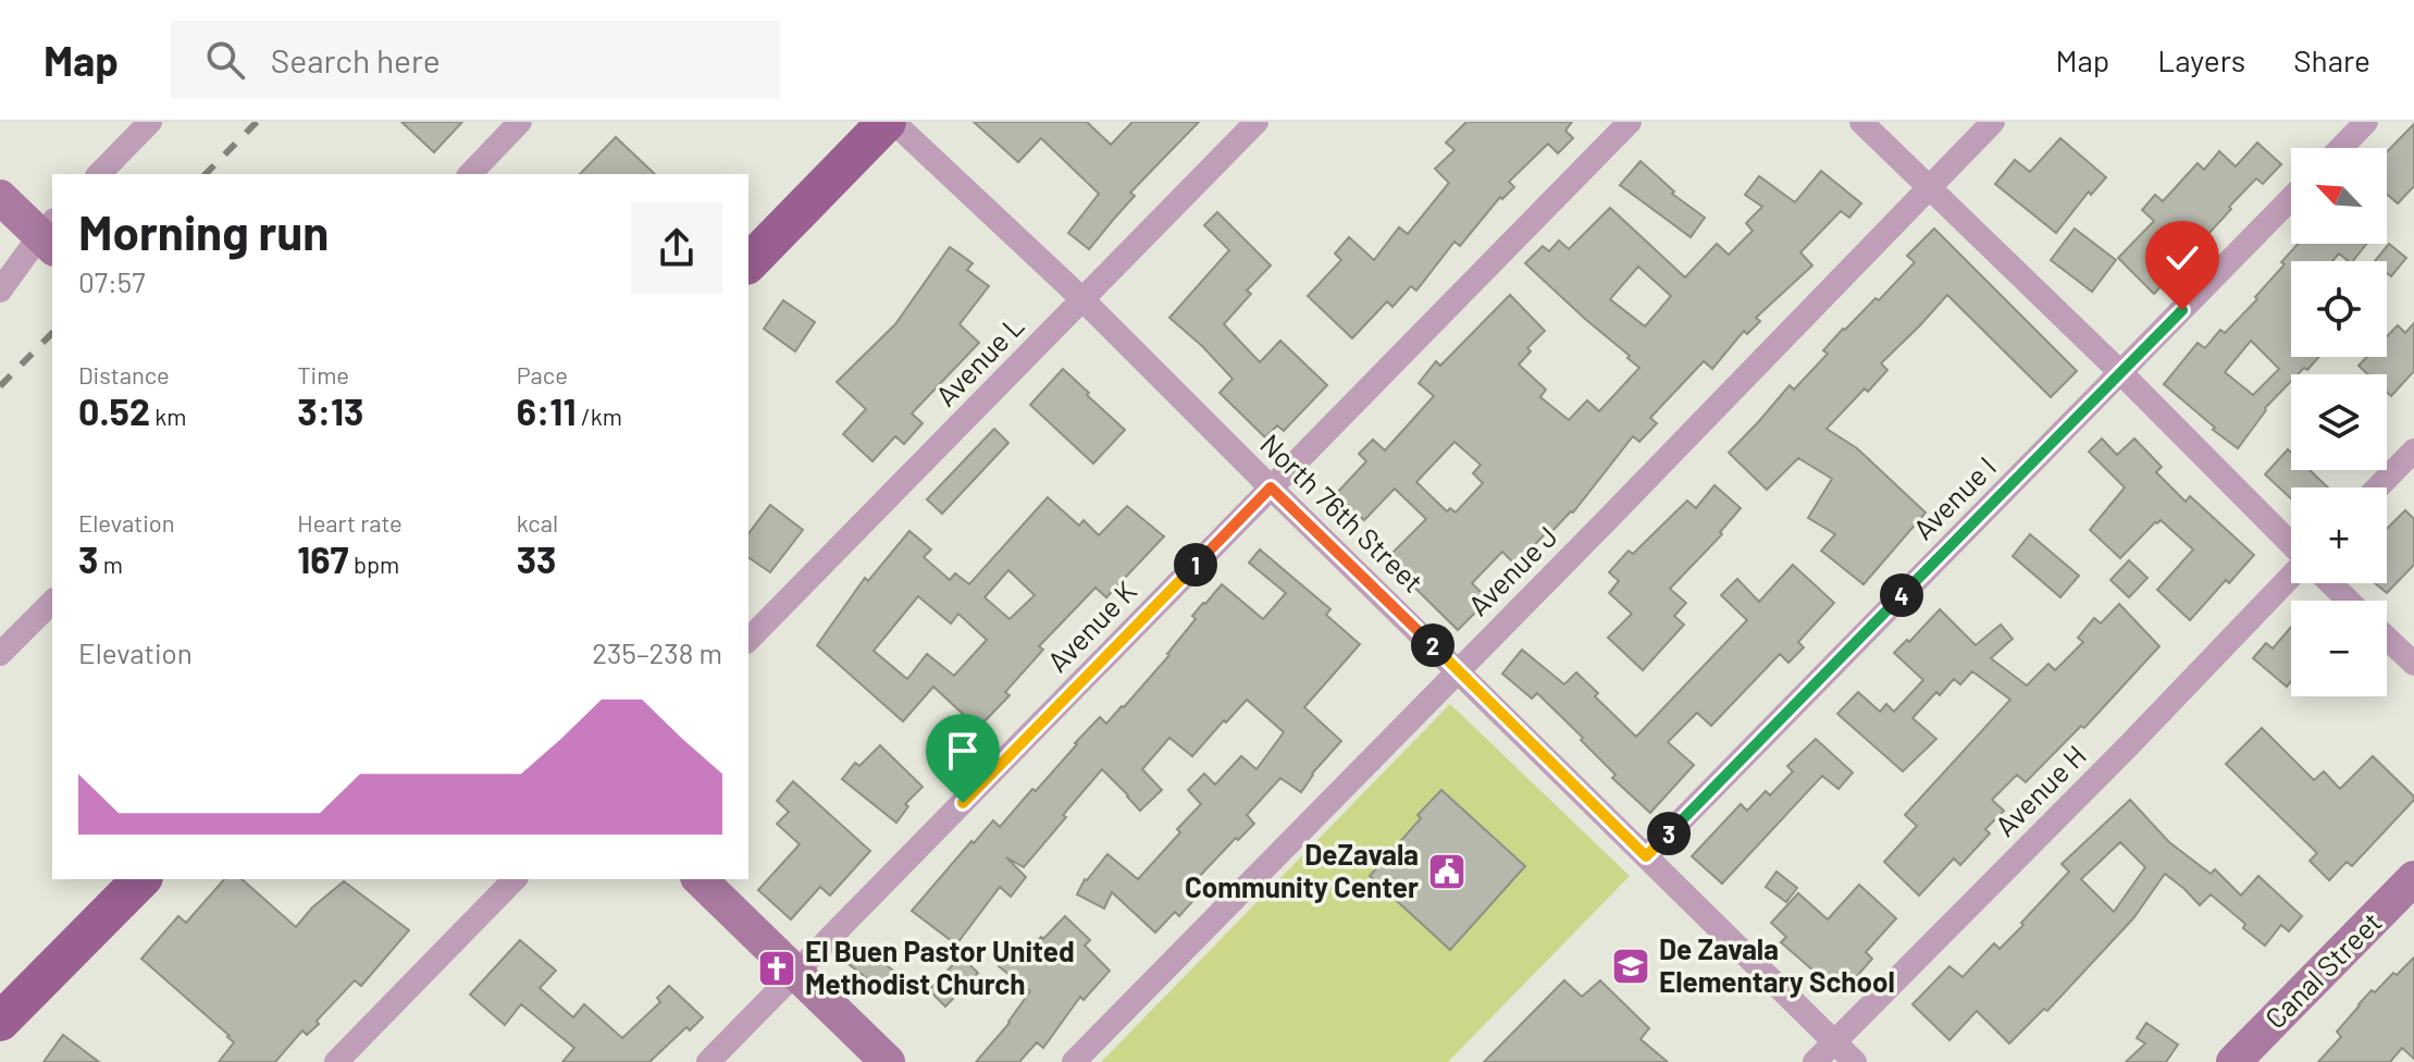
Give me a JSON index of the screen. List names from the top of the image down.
{
  "streets": {
    "street": [
      "Avenue L",
      "Avenue I",
      "North 76th Street",
      "Avenue J",
      "Avenue K",
      "Avenue H",
      "Canal Street"
    ]
  },
  "crossings": [
    ["Avenue L", "North 76th Street"],
    ["Avenue I", "North 76th Street"],
    ["North 76th Street", "Avenue J"],
    ["North 76th Street", "Avenue K"],
    ["North 76th Street", "Avenue H"]
  ],
  "places": {
    "public building": ["DeZavala Community Center"],
    "school or university": ["De Zavala Elementary School"],
    "church": ["El Buen Pastor United Methodist Church"]
  },
  "north": "top left",
  "page": {
    "header": "Map",
    "search": "Search here",
    "nav": ["Map", "Layers", "Share"],
    "map_buttons": ["+", "−"],
    "heading": ["Morning run", "07:57"],
    "stats": [
      ["Distance", "0.52 km"],
      ["Time", "3:13"],
      ["Pace", "6:11 /km"],
      ["Elevation", "3 m"],
      ["Heart rate", "167 bpm"],
      ["kcal", "33"]
    ],
    "pins": [
      "1",
      "4",
      "2",
      "3"
    ],
    "chart": ["Elevation", "235–238 m"]
  }
}
